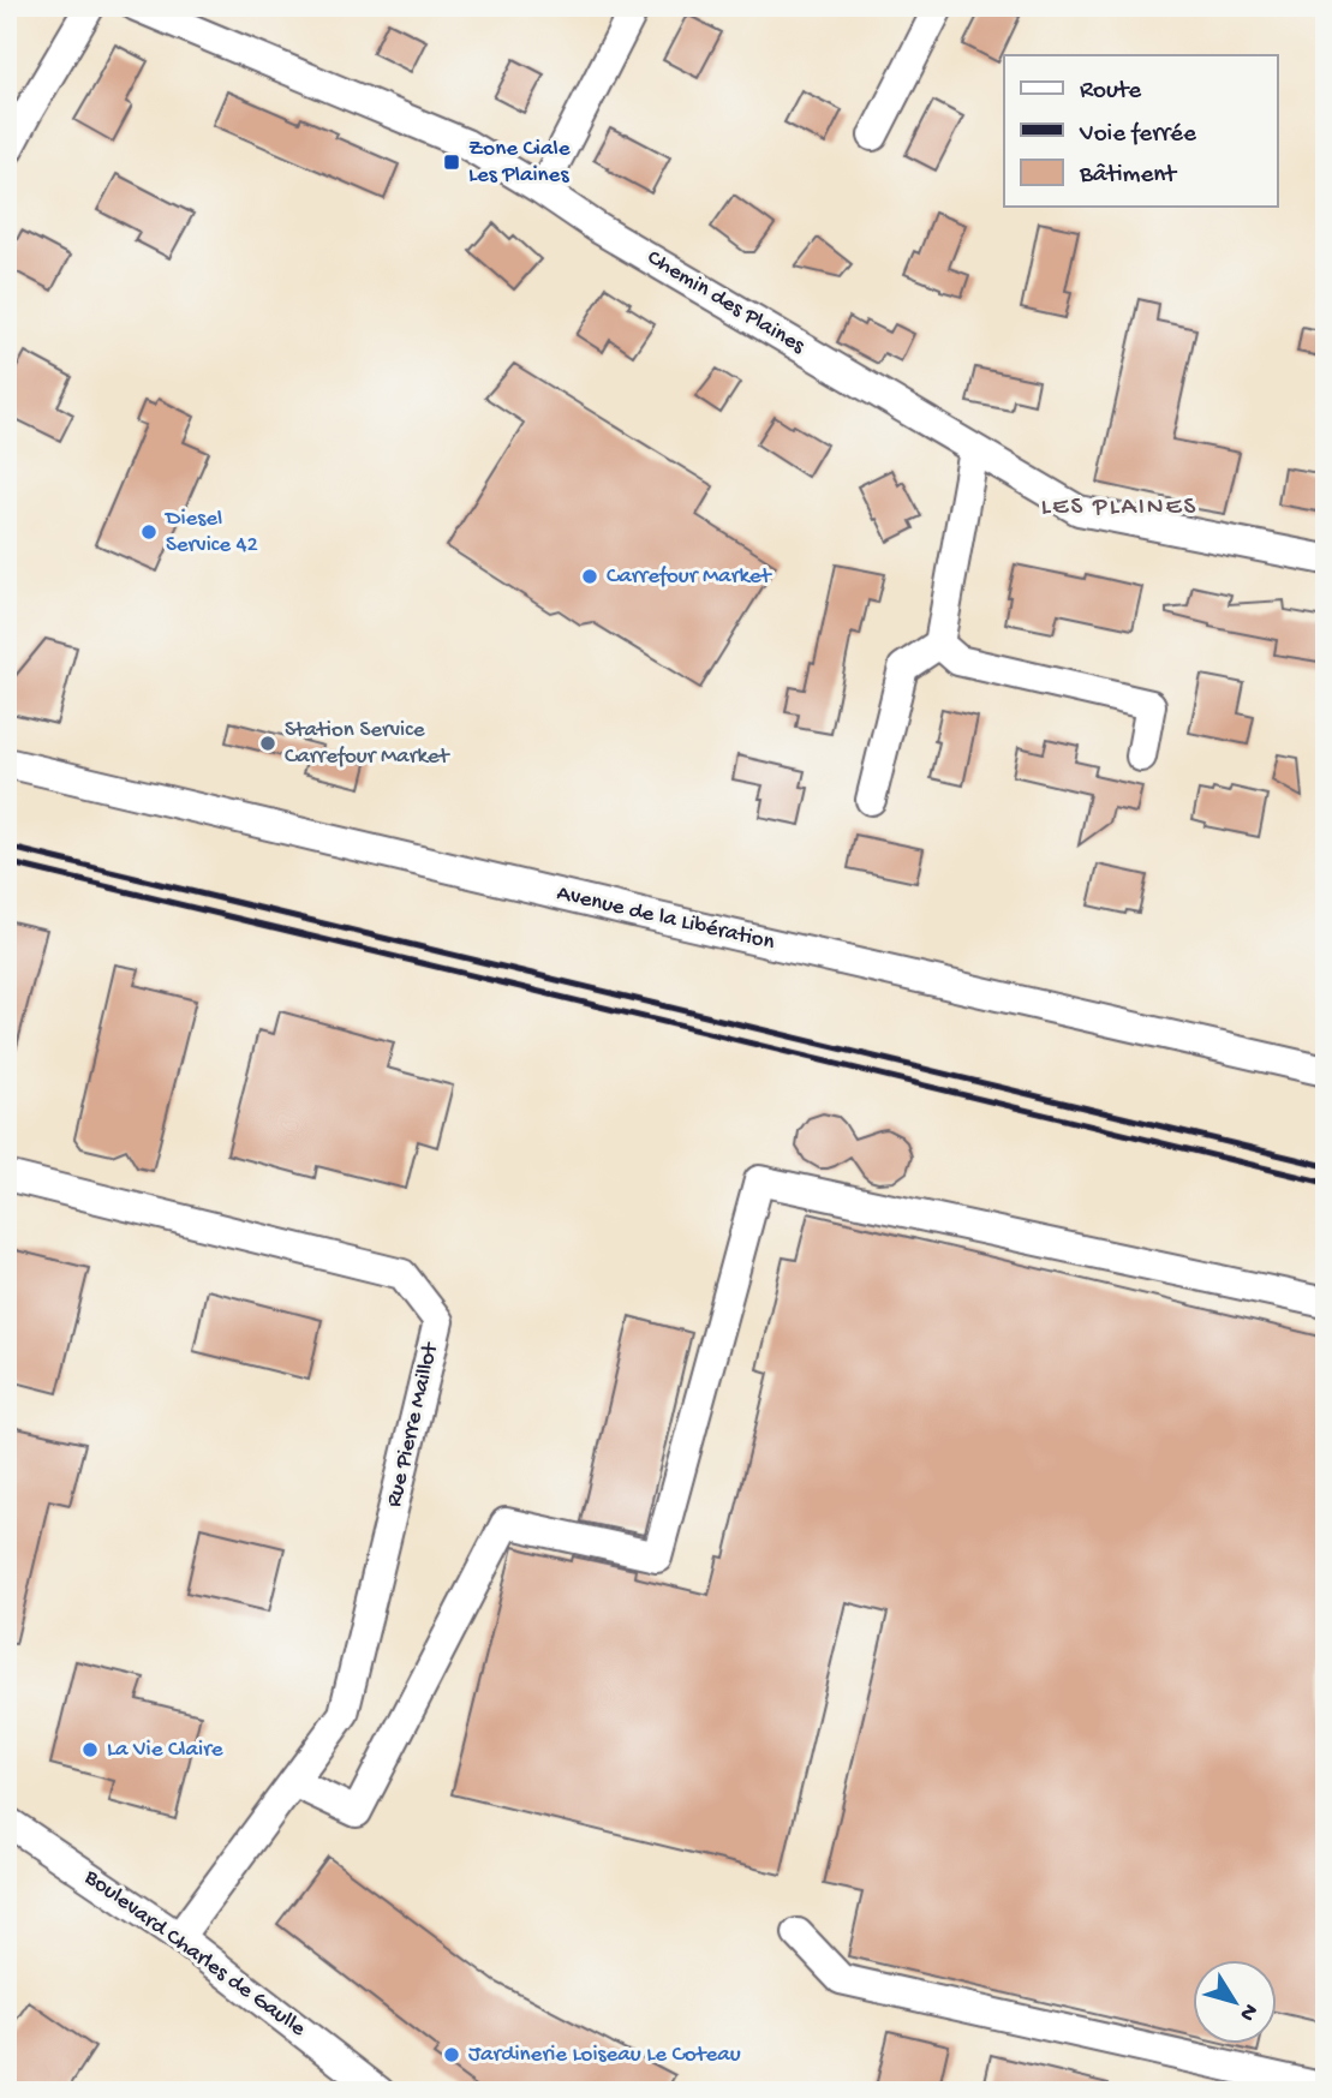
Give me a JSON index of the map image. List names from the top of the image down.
{
  "streets": {
    "street": [
      "Chemin des Plaines",
      "Avenue de la Libération",
      "Rue Pierre Maillot",
      "Boulevard Charles de Gaulle"
    ]
  },
  "crossings": [
    ["Rue Pierre Maillot", "Boulevard Charles de Gaulle"]
  ],
  "districts": ["LES PLAINES"],
  "places": {
    "transit": ["Zone Ciale Les Plaines"],
    "other": [
      "Diesel Service 42",
      "Carrefour Market",
      "Station Service Carrefour Market",
      "La Vie Claire",
      "Jardinerie Loiseau Le Coteau"
    ]
  },
  "legend": ["Route", "Voie ferrée", "Bâtiment"],
  "north": "bottom right"
}
